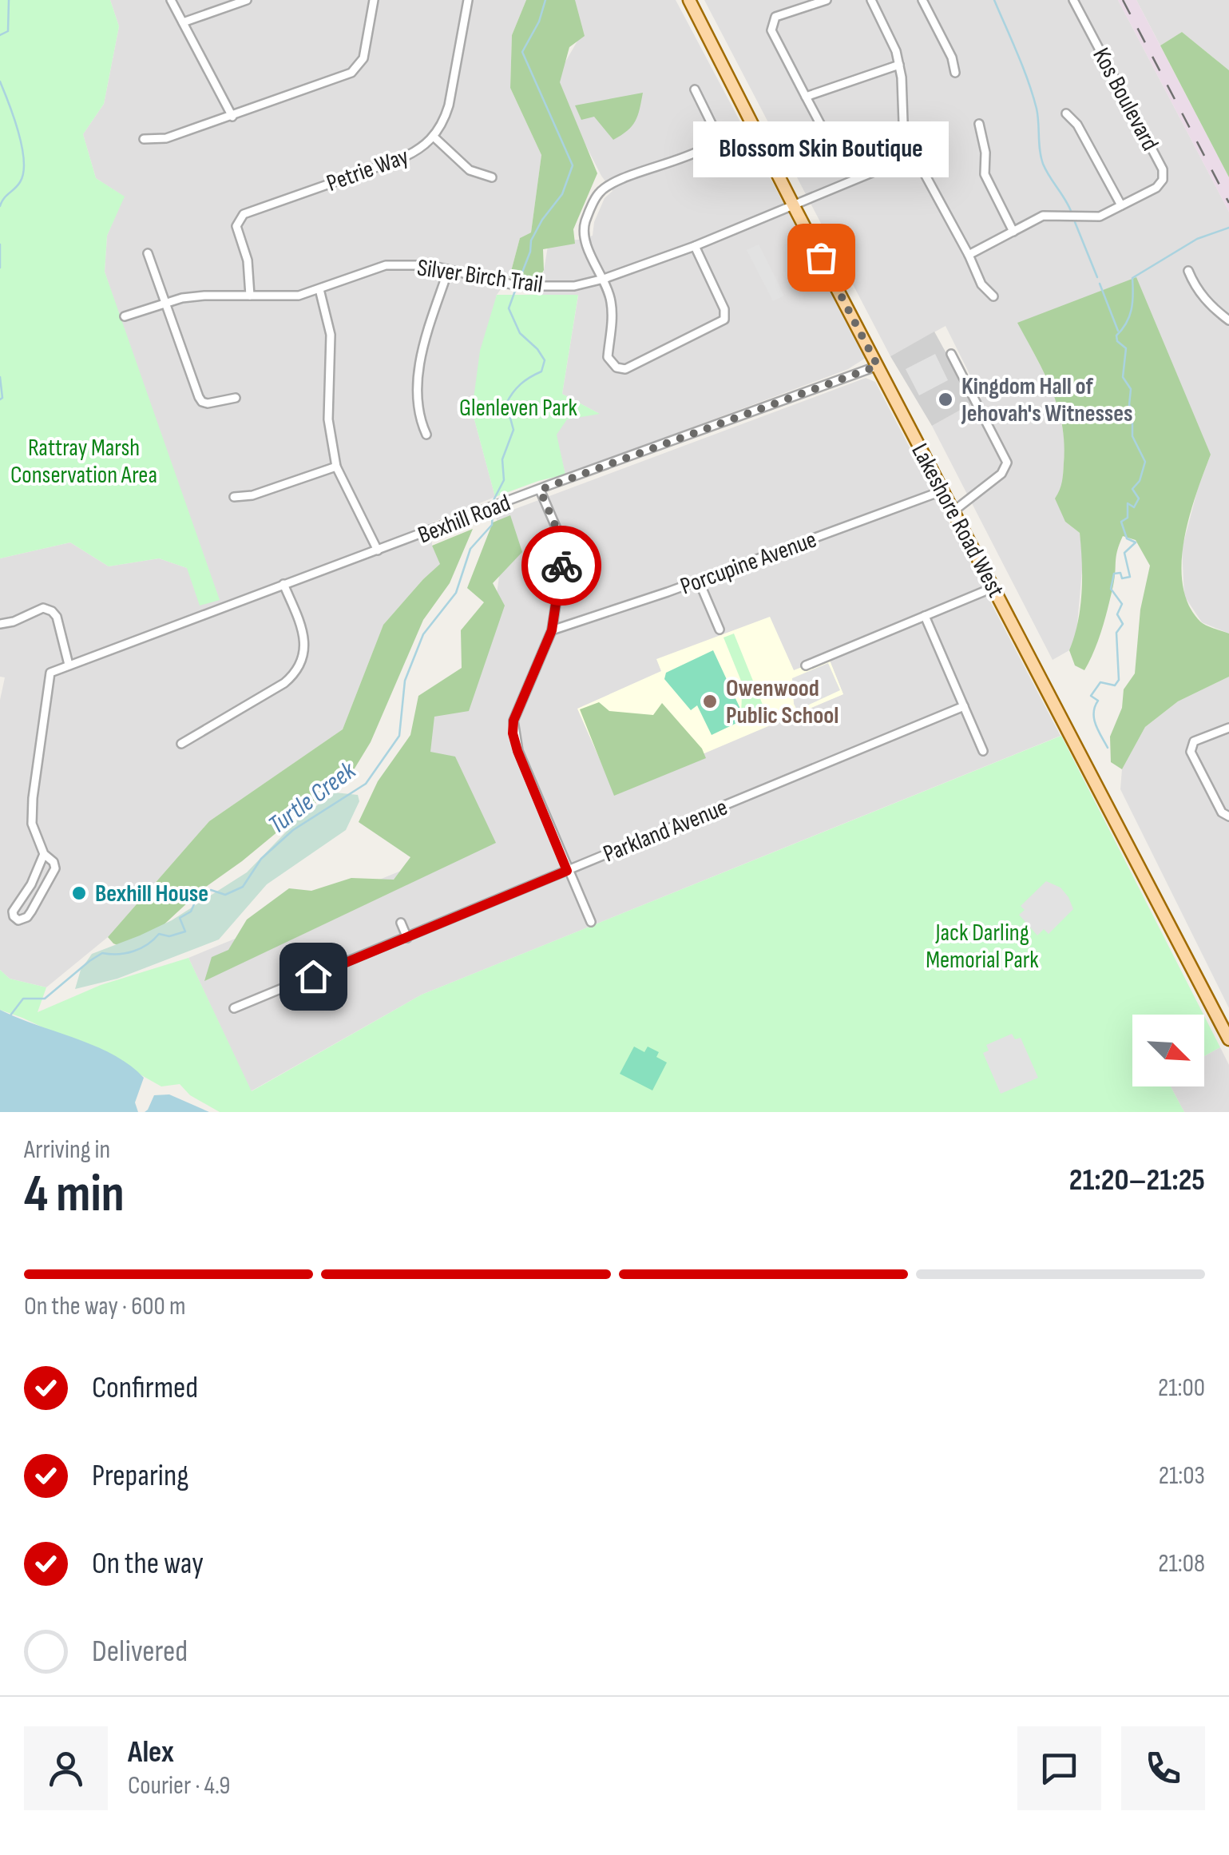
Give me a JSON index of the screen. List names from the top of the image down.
{
  "streets": {
    "main road": ["Lakeshore Road West"],
    "street": [
      "Kos Boulevard",
      "Petrie Way",
      "Silver Birch Trail",
      "Bexhill Road",
      "Porcupine Avenue",
      "Parkland Avenue"
    ]
  },
  "crossings": [
    ["Petrie Way", "Silver Birch Trail"],
    ["Silver Birch Trail", "Lakeshore Road West"],
    ["Bexhill Road", "Lakeshore Road West"],
    ["Lakeshore Road West", "Porcupine Avenue"]
  ],
  "water": ["Turtle Creek"],
  "parks": ["Glenleven Park", "Rattray Marsh Conservation Area", "Jack Darling Memorial Park"],
  "places": [
    "Blossom Skin Boutique",
    "Kingdom Hall of Jehovah's Witnesses",
    "Owenwood Public School",
    "Bexhill House"
  ],
  "north": "bottom right",
  "page": {
    "bubble": "Blossom Skin Boutique",
    "heading": ["4 min", "Arriving in", "21:20–21:25"],
    "panel": ["Alex", "Courier · 4.9"],
    "bar": "On the way · 600 m",
    "list": [
      ["Confirmed", "21:00"],
      ["Preparing", "21:03"],
      ["On the way", "21:08"],
      "Delivered"
    ]
  }
}
